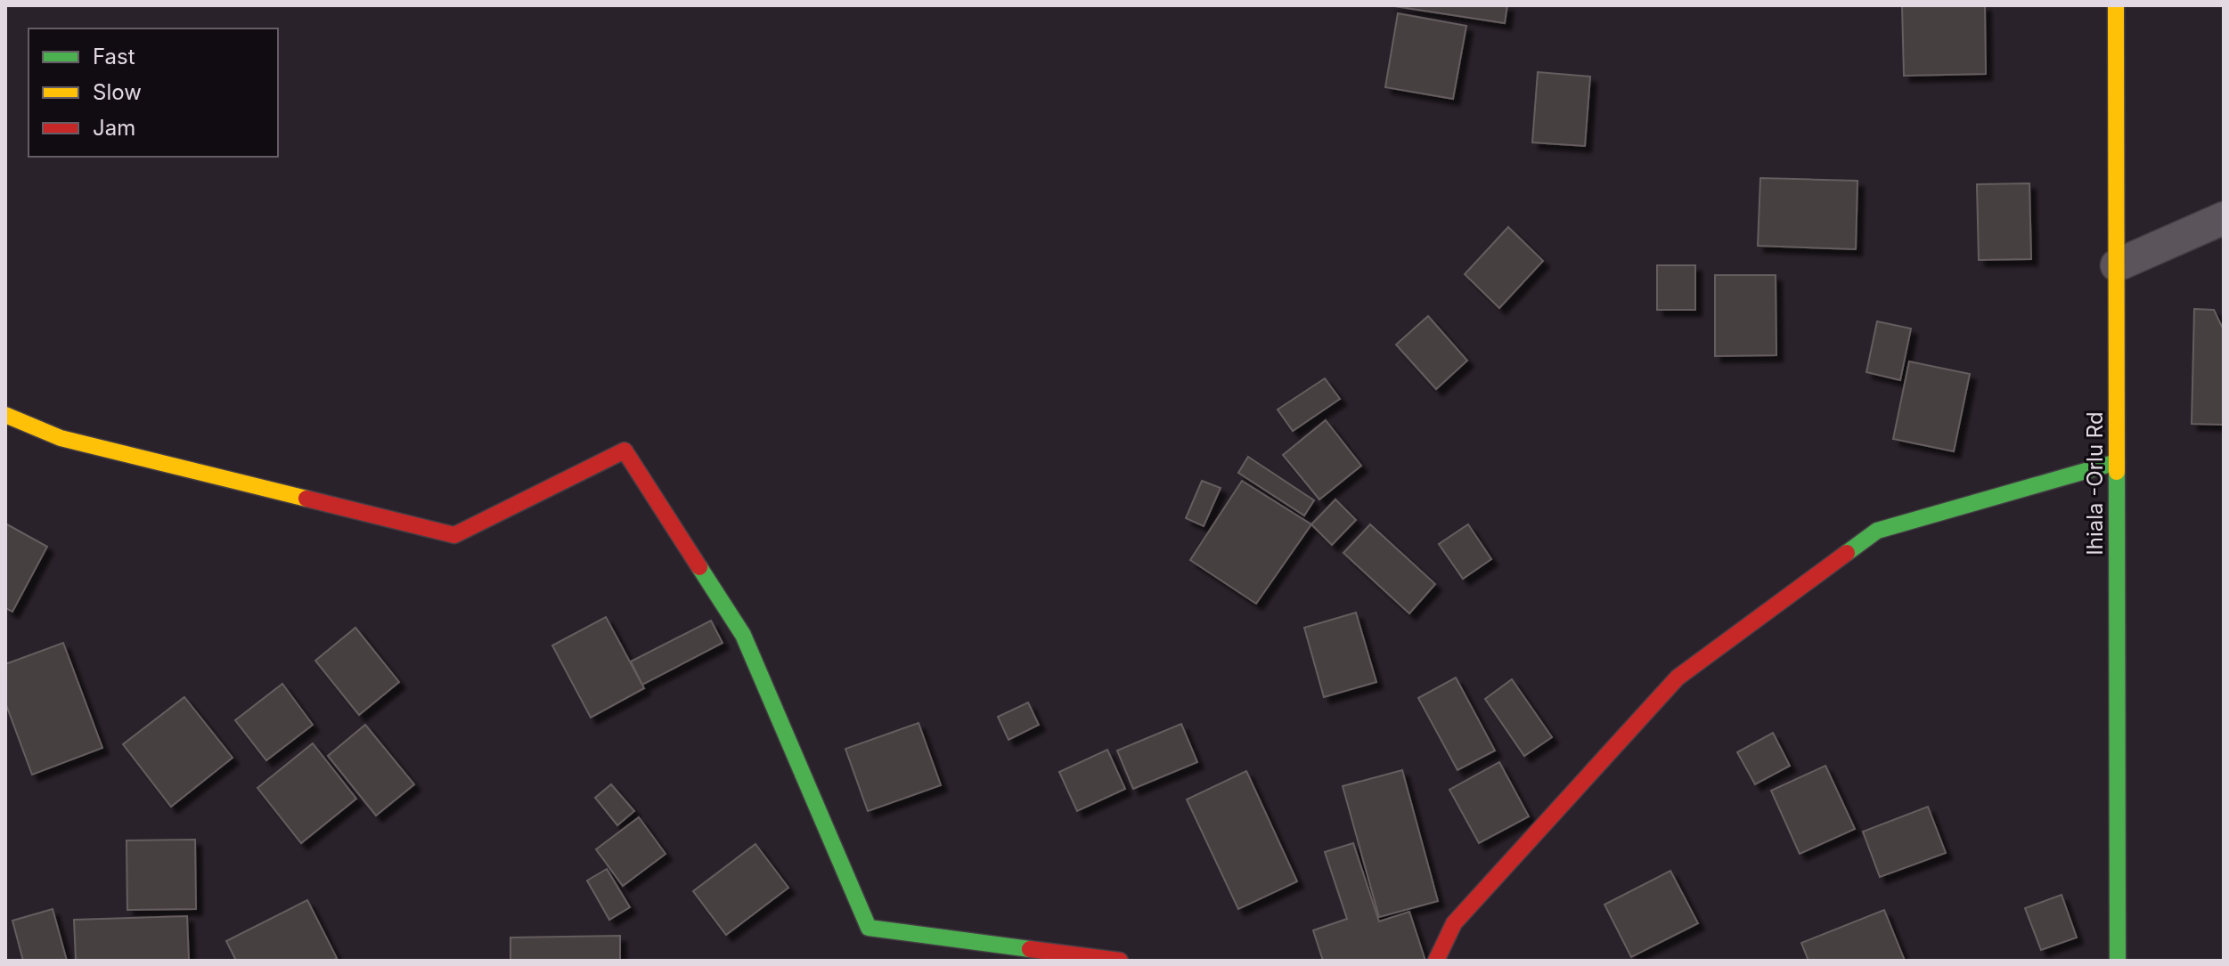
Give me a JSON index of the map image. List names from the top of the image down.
{
  "streets": {
    "street": ["Ihiala -Orlu Rd"]
  },
  "legend": ["Fast", "Slow", "Jam"]
}
